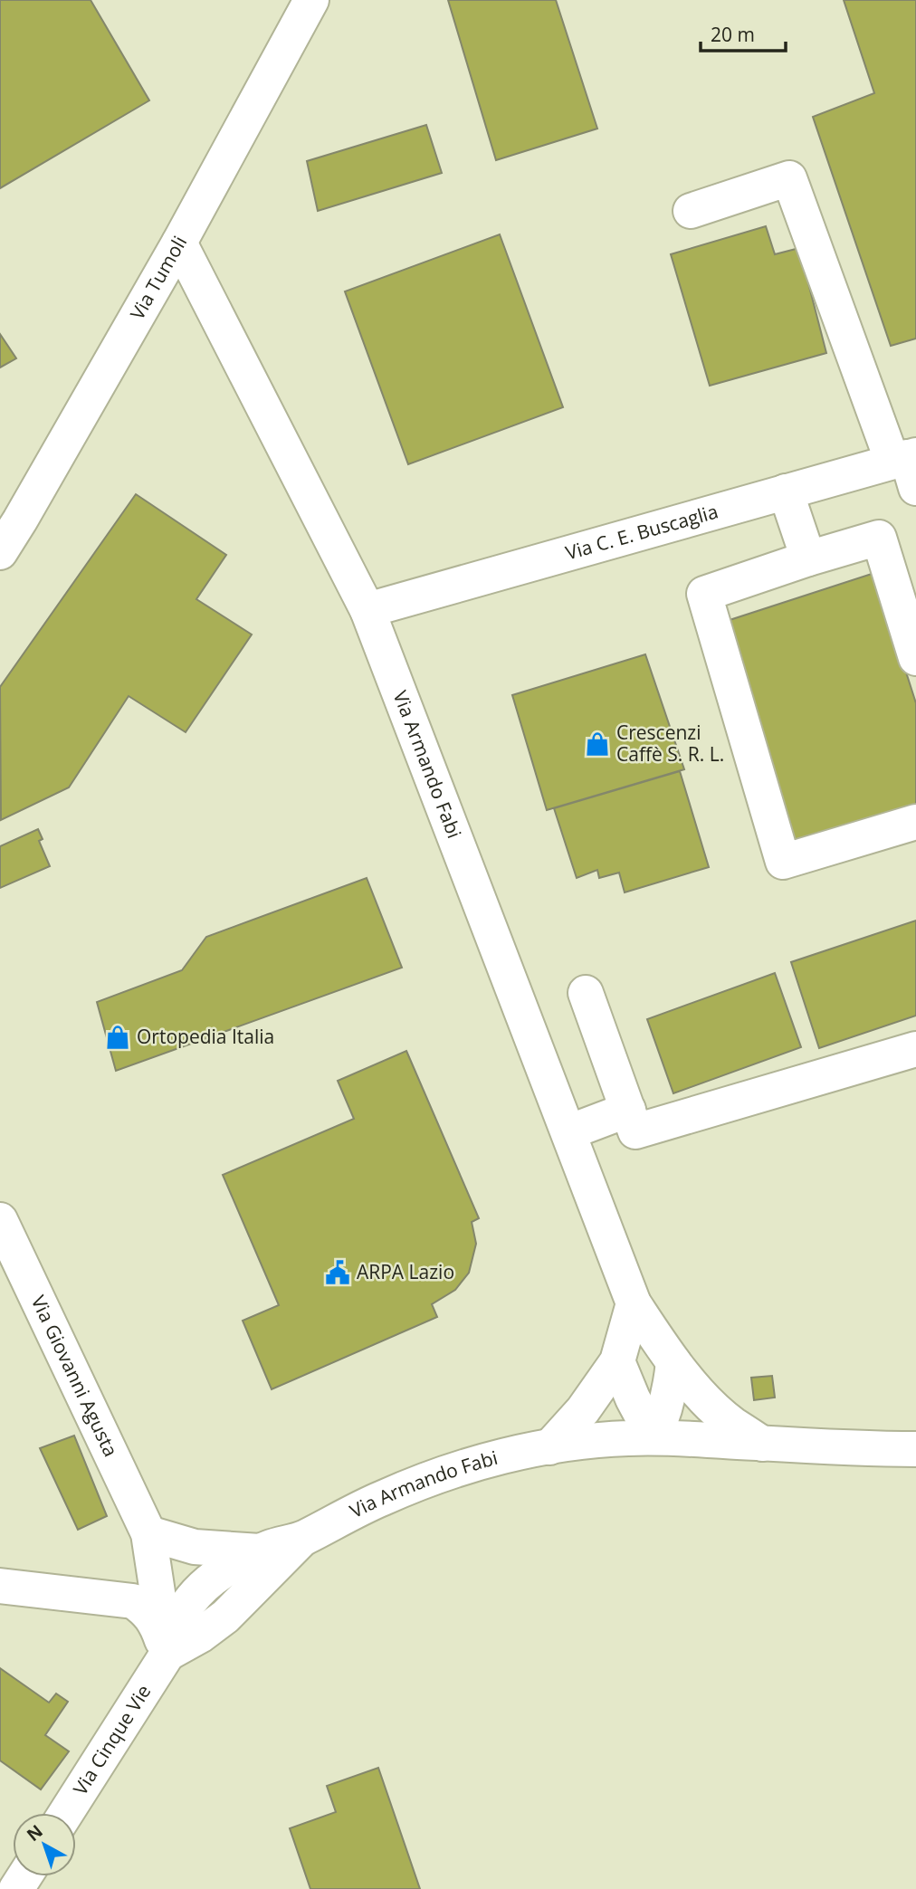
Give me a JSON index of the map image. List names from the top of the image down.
{
  "streets": {
    "street": [
      "Via Tumoli",
      "Via C. E. Buscaglia",
      "Via Armando Fabi",
      "Via Giovanni Agusta",
      "Via Cinque Vie"
    ]
  },
  "crossings": [
    ["Via Tumoli", "Via Armando Fabi"],
    ["Via C. E. Buscaglia", "Via Armando Fabi"],
    ["Via Giovanni Agusta", "Via Cinque Vie"]
  ],
  "places": {
    "shop": ["Crescenzi Caffè S. R. L.", "Ortopedia Italia"],
    "public building": ["ARPA Lazio"]
  },
  "scale_bar": "20 m",
  "north": "top left"
}
